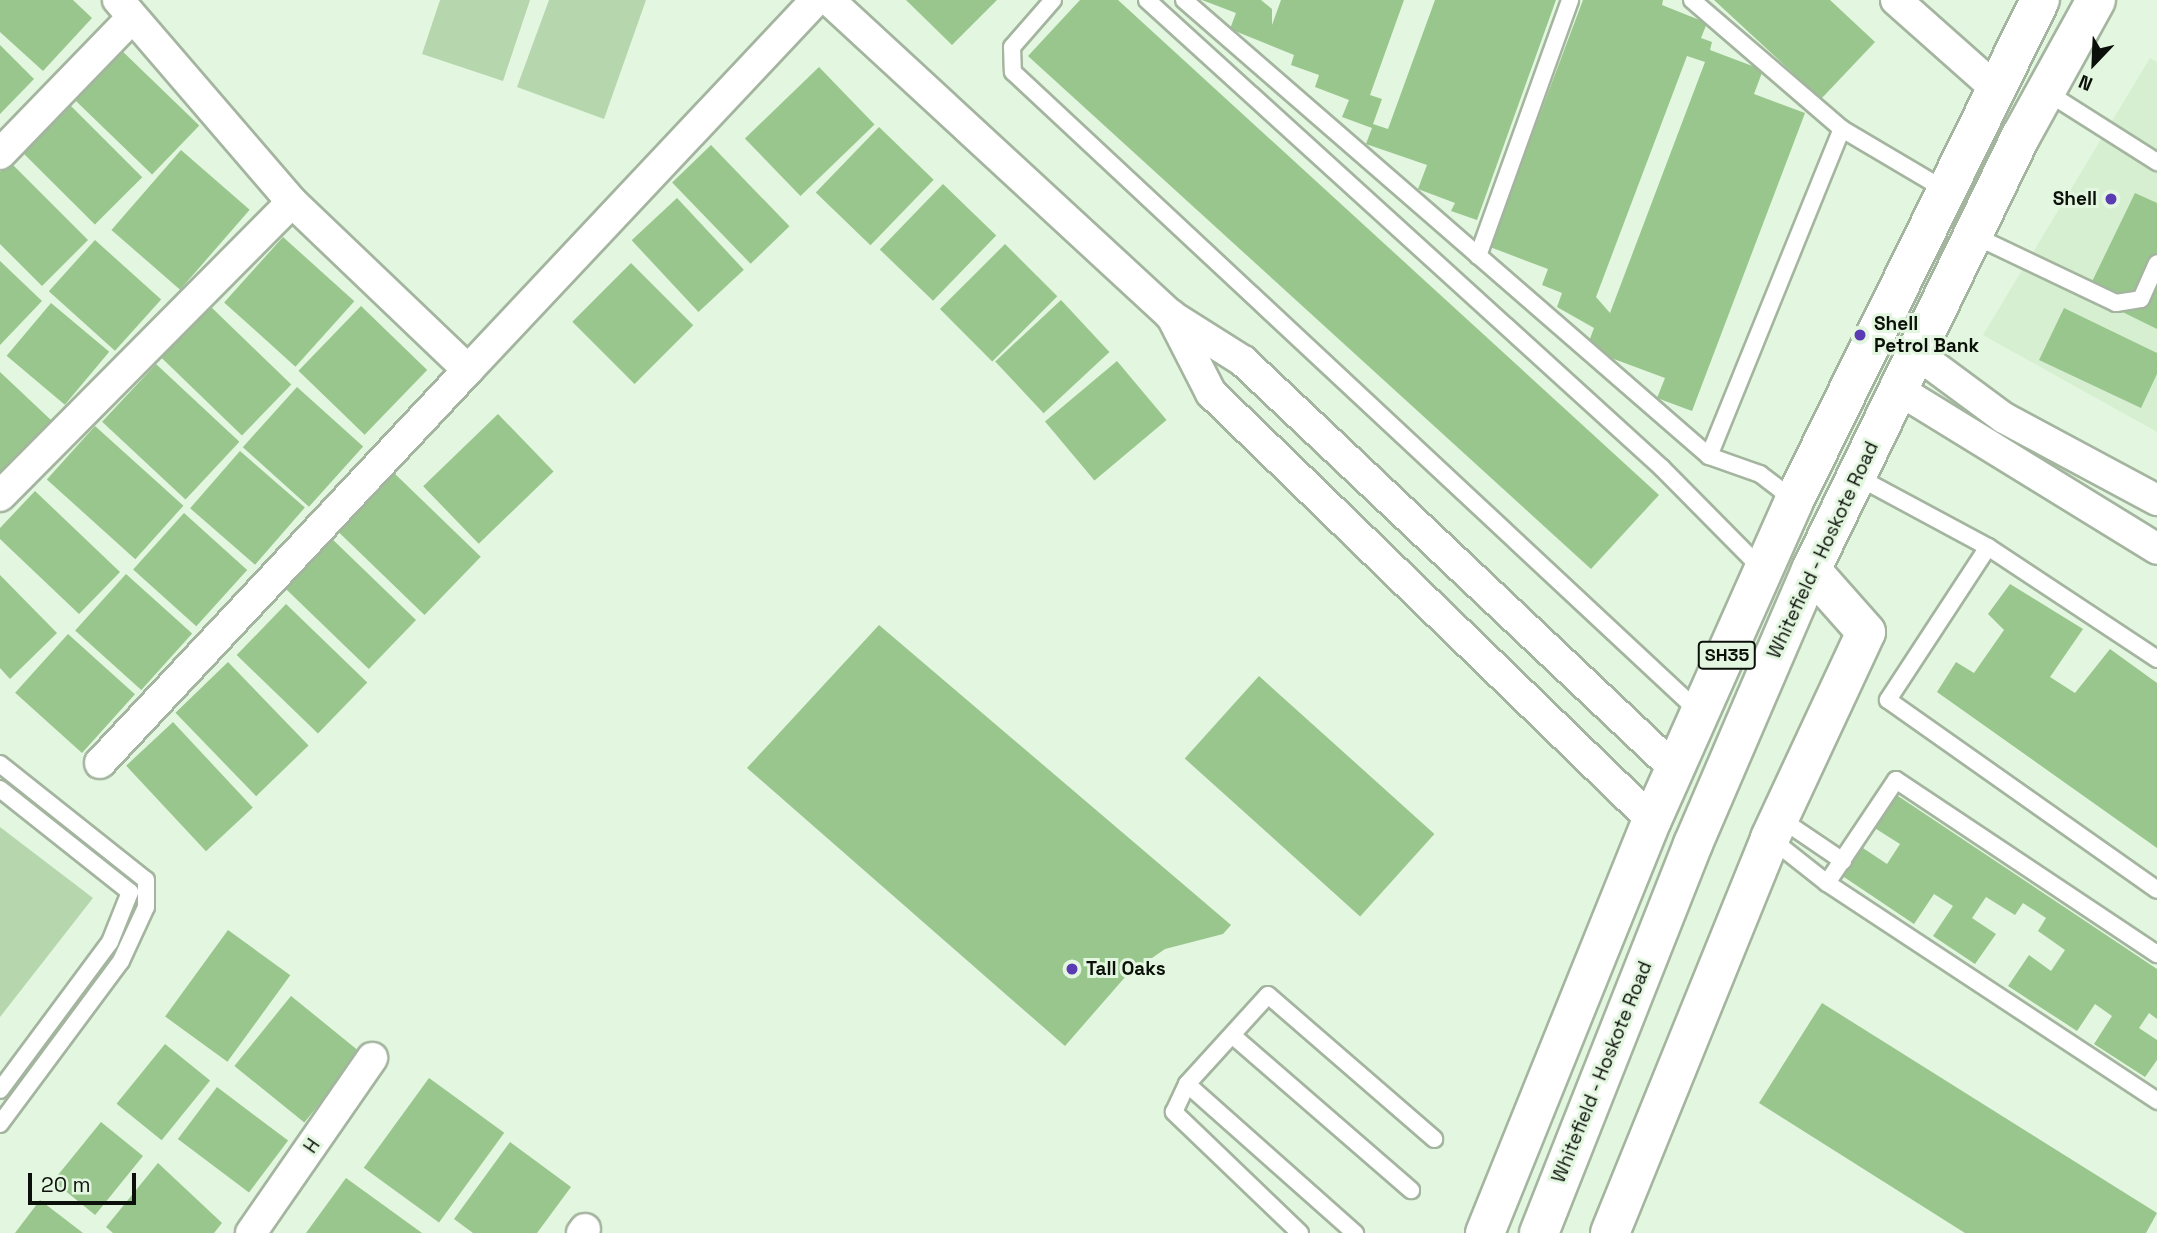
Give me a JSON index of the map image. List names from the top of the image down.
{
  "streets": {
    "main road": ["Whitefield - Hoskote Road", "SH35"],
    "street": ["H"]
  },
  "places": ["Shell", "Shell Petrol Bank", "Tall Oaks"],
  "scale_bar": "20 m",
  "north": "bottom left"
}
